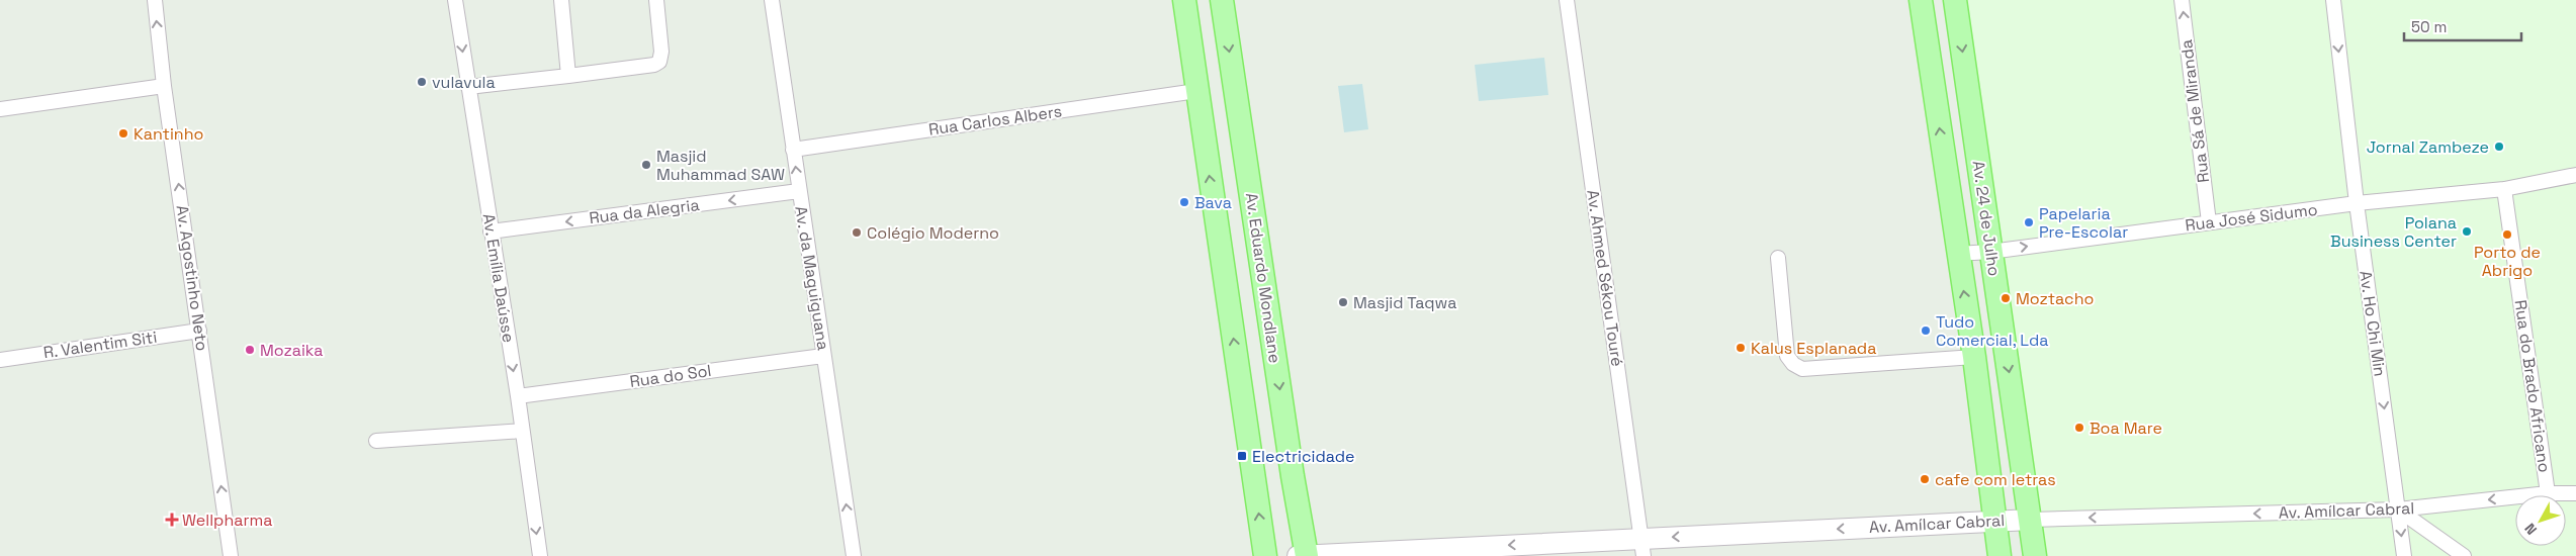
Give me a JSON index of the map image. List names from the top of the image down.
{
  "streets": {
    "main road": ["Av. 24 de Julho", "Av. Eduardo Mondlane"],
    "street": [
      "Rua Sá de Miranda",
      "Rua Carlos Albers",
      "Rua da Alegria",
      "Rua José Sidumo",
      "Av. Agostinho Neto",
      "Av. Emília Daússe",
      "Av. da Maguiguana",
      "Av. Ahmed Sékou Touré",
      "Av. Ho Chi Min",
      "R. Valentim Siti",
      "Rua do Sol",
      "Rua do Brado Africano",
      "Av. Amílcar Cabral"
    ]
  },
  "crossings": [
    ["Rua Sá de Miranda", "Rua José Sidumo"],
    ["Rua Carlos Albers", "Av. da Maguiguana"],
    ["Rua da Alegria", "Av. Emília Daússe"],
    ["Rua da Alegria", "Av. da Maguiguana"],
    ["Rua José Sidumo", "Av. 24 de Julho"],
    ["Rua José Sidumo", "Av. Ho Chi Min"],
    ["Rua José Sidumo", "Rua do Brado Africano"],
    ["Av. 24 de Julho", "Av. Amílcar Cabral"],
    ["Av. Agostinho Neto", "R. Valentim Siti"],
    ["Av. Emília Daússe", "Rua do Sol"],
    ["Av. da Maguiguana", "Rua do Sol"],
    ["Av. Eduardo Mondlane", "Av. Amílcar Cabral"],
    ["Av. Ahmed Sékou Touré", "Av. Amílcar Cabral"],
    ["Av. Ho Chi Min", "Av. Amílcar Cabral"],
    ["Rua do Brado Africano", "Av. Amílcar Cabral"]
  ],
  "one_way": [
    "Rua Sá de Miranda",
    "Rua da Alegria",
    "Rua José Sidumo",
    "Av. Agostinho Neto",
    "Av. Emília Daússe",
    "Av. da Maguiguana",
    "Av. Ho Chi Min",
    "Av. Amílcar Cabral"
  ],
  "places": {
    "other": [
      "vulavula",
      "Kantinho",
      "Jornal Zambeze",
      "Masjid Muhammad SAW",
      "Bava",
      "Papelaria Pre-Escolar",
      "Polana Business Center",
      "Colégio Moderno",
      "Porto de Abrigo",
      "Moztacho",
      "Masjid Taqwa",
      "Tudo Comercial, Lda",
      "Kalus Esplanada",
      "Mozaika",
      "Boa Mare",
      "cafe com letras"
    ],
    "transit": ["Electricidade"],
    "health": ["Wellpharma"]
  },
  "scale_bar": "50 m",
  "north": "bottom left"
}
